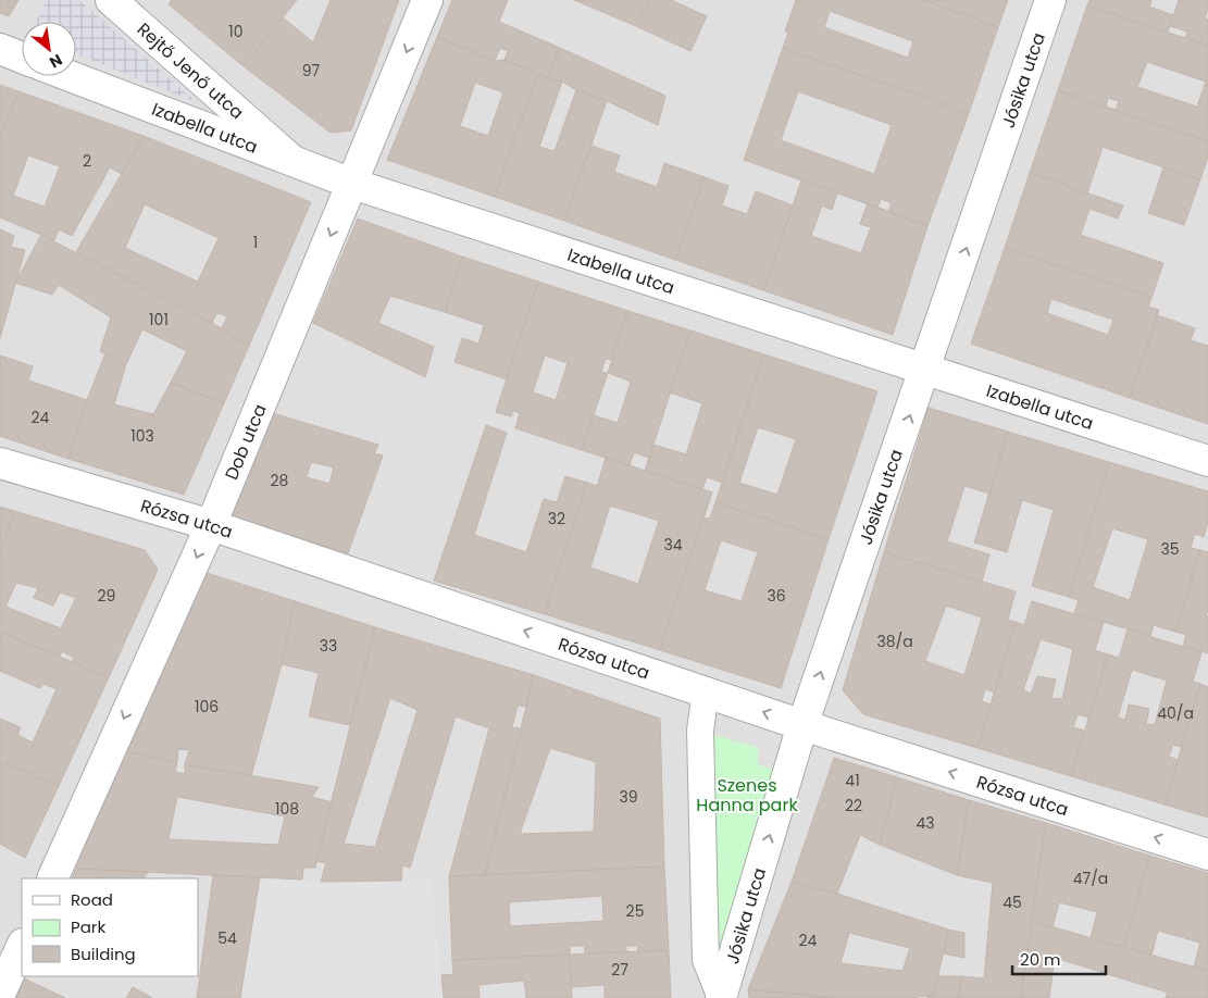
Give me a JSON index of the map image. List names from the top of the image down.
{
  "streets": {
    "street": [
      "Rejtő Jenő utca",
      "Jósika utca",
      "Izabella utca",
      "Dob utca",
      "Rózsa utca"
    ]
  },
  "crossings": [
    ["Rejtő Jenő utca", "Izabella utca"],
    ["Jósika utca", "Izabella utca"],
    ["Jósika utca", "Rózsa utca"],
    ["Izabella utca", "Dob utca"],
    ["Dob utca", "Rózsa utca"]
  ],
  "one_way": ["Jósika utca", "Dob utca", "Rózsa utca"],
  "parks": ["Szenes Hanna park"],
  "house_numbers": [
    "10",
    "97",
    "2",
    "1",
    "101",
    "24",
    "103",
    "28",
    "32",
    "34",
    "35",
    "29",
    "36",
    "38/a",
    "33",
    "106",
    "40/a",
    "41",
    "39",
    "22",
    "108",
    "43",
    "47/a",
    "45",
    "25",
    "54",
    "24",
    "27"
  ],
  "legend": ["Road", "Park", "Building"],
  "scale_bar": "20 m",
  "north": "bottom right"
}
